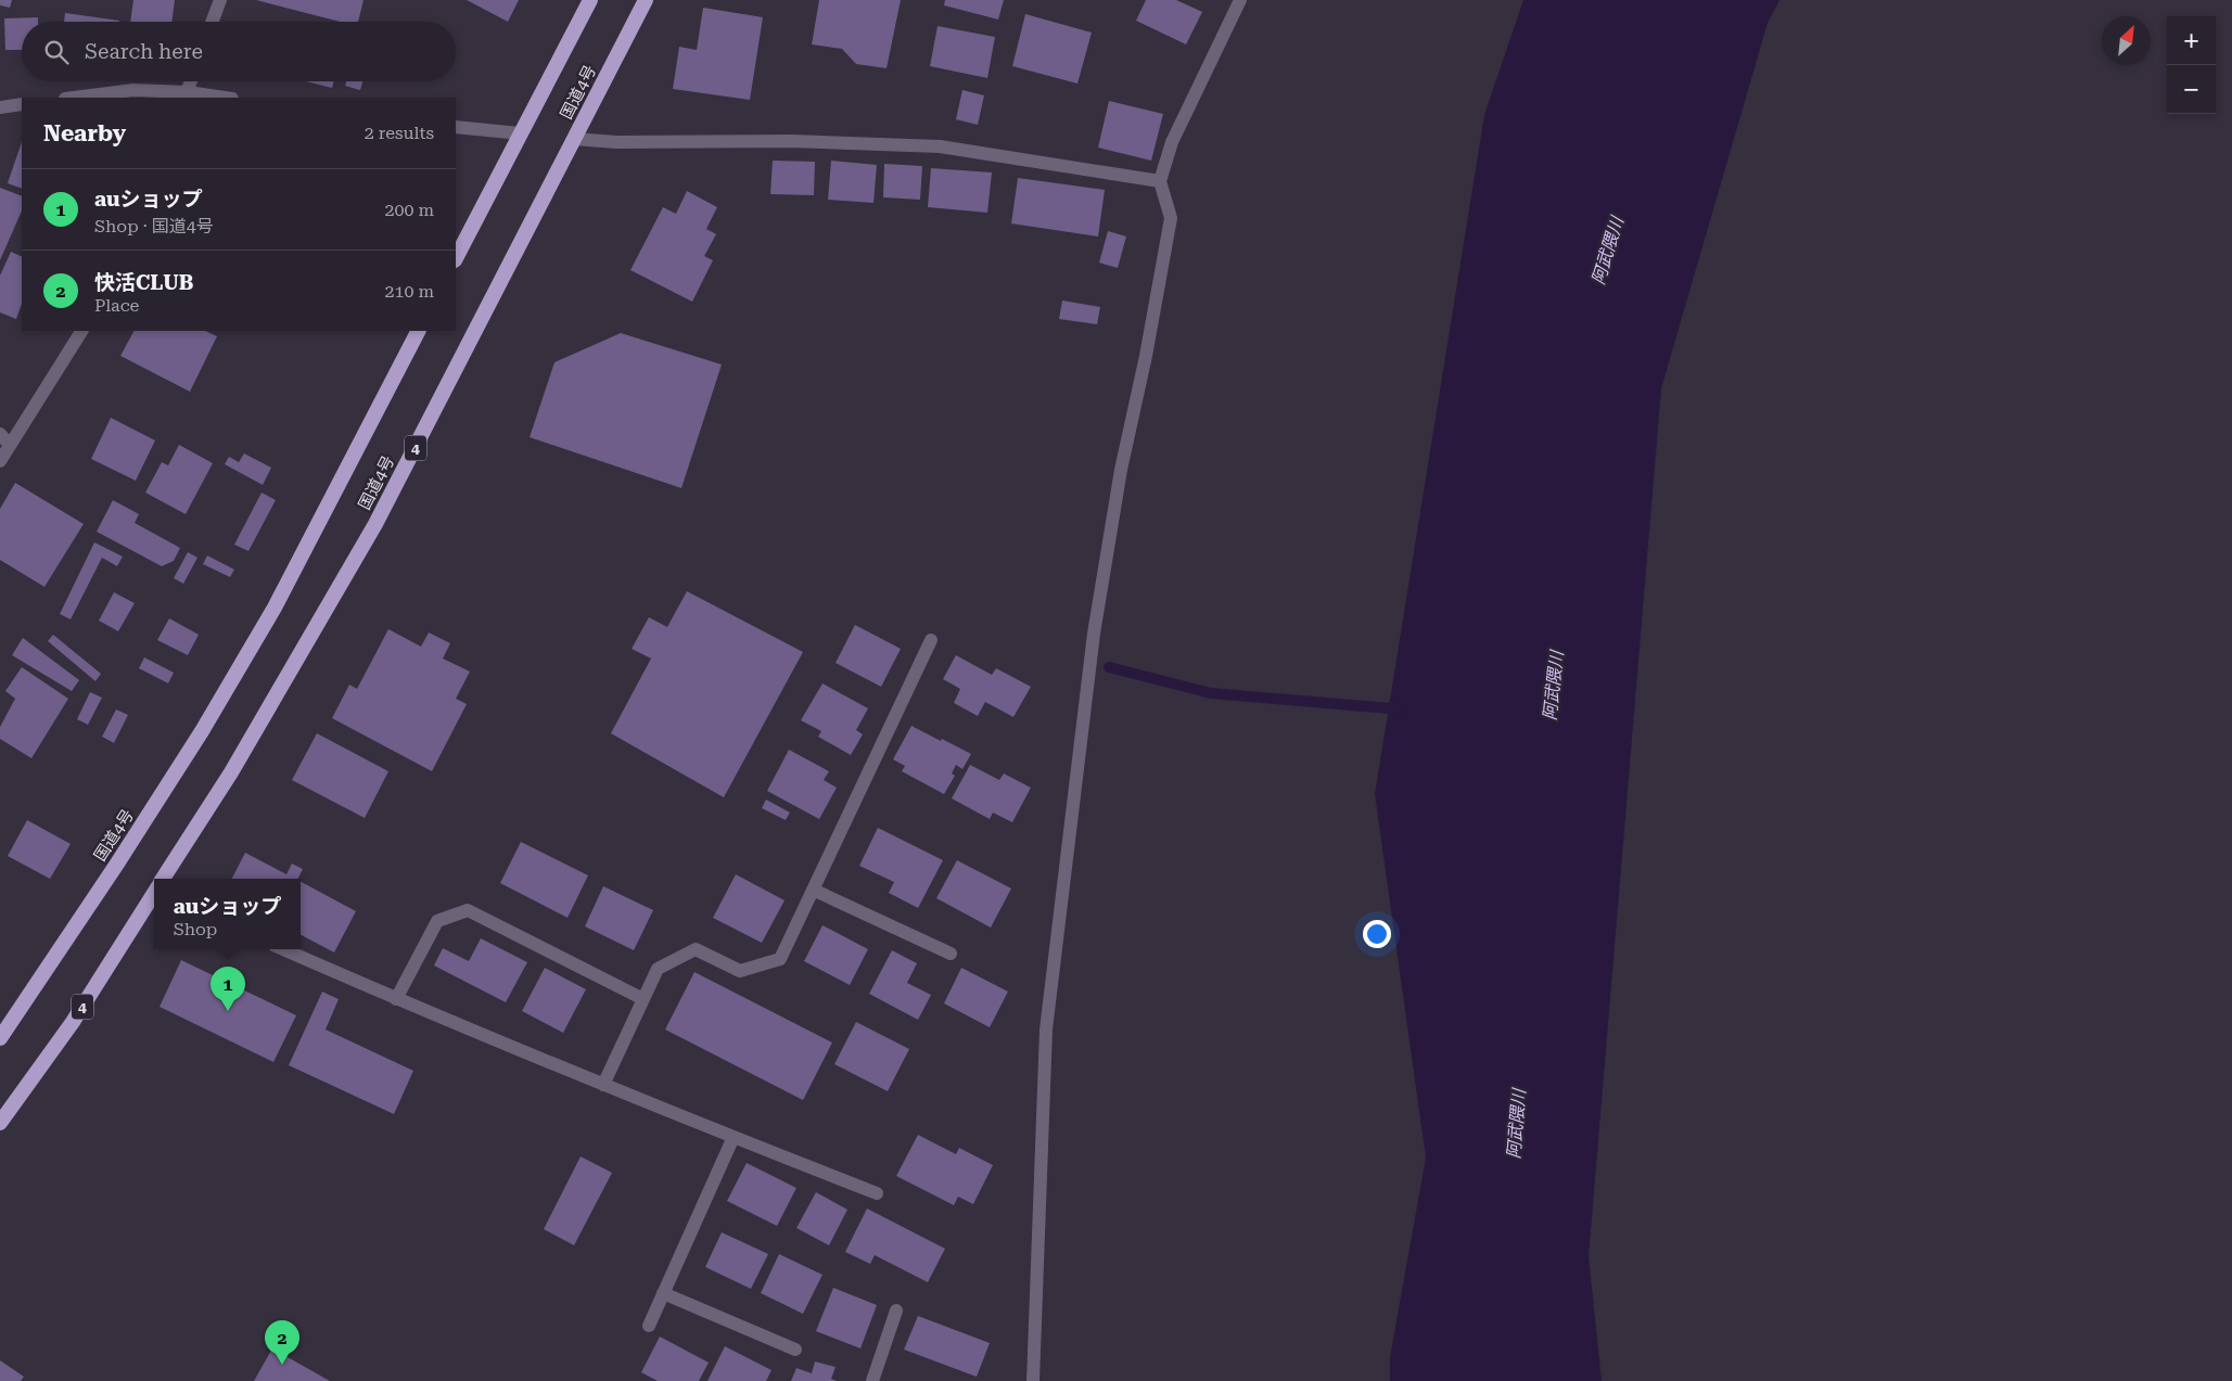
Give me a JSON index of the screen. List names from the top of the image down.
{
  "streets": {
    "highway": ["国道4号", "4"]
  },
  "water": ["阿武隈川"],
  "north": "top right",
  "page": {
    "map_buttons": ["+", "−"],
    "search": "Search here",
    "heading": ["Nearby", "2 results"],
    "list": [
      {
        "mark": "1",
        "name": "auショップ",
        "note": "Shop · 国道4号",
        "value": "200 m"
      },
      {
        "mark": "2",
        "name": "快活CLUB",
        "note": "Place",
        "value": "210 m"
      }
    ],
    "popup": ["auショップ", "Shop"],
    "pins": ["1", "2"]
  }
}
